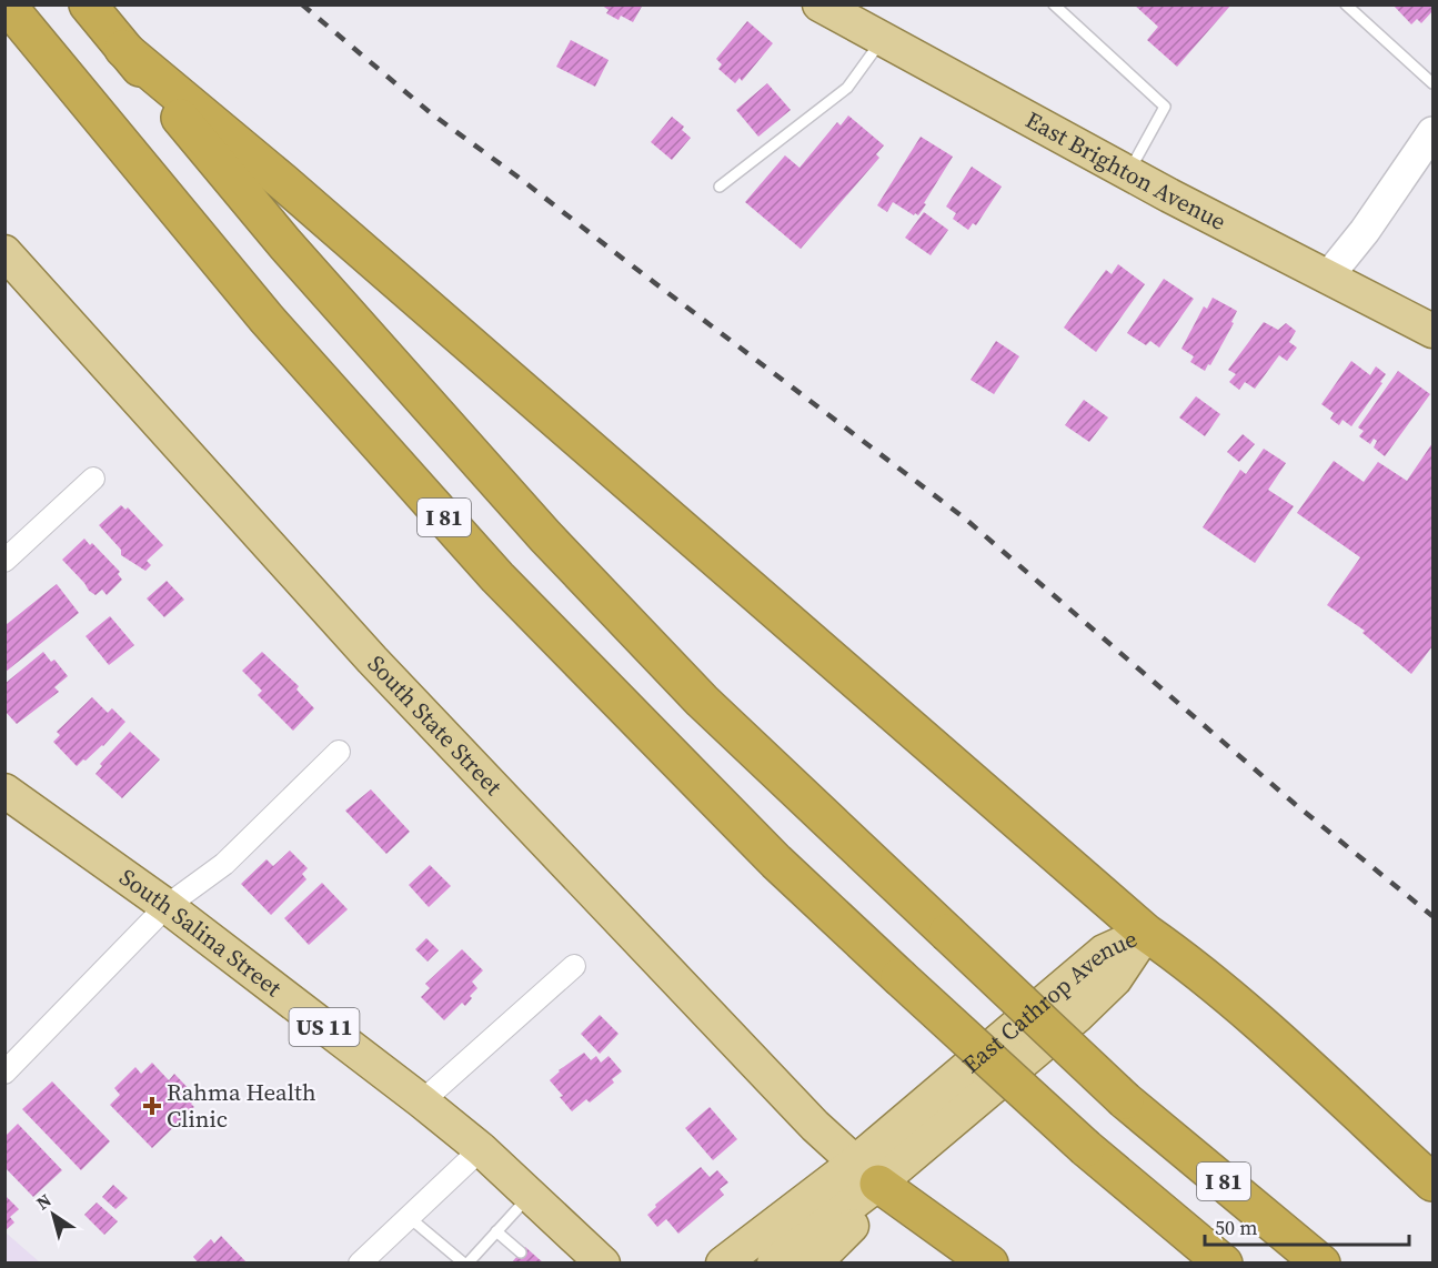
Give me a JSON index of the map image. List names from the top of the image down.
{
  "streets": {
    "highway": ["I 81"],
    "main road": [
      "East Brighton Avenue",
      "South State Street",
      "South Salina Street",
      "East Cathrop Avenue",
      "US 11"
    ]
  },
  "crossings": [
    ["South State Street", "East Cathrop Avenue"]
  ],
  "places": {
    "health": ["Rahma Health Clinic"]
  },
  "scale_bar": "50 m",
  "north": "top left"
}
